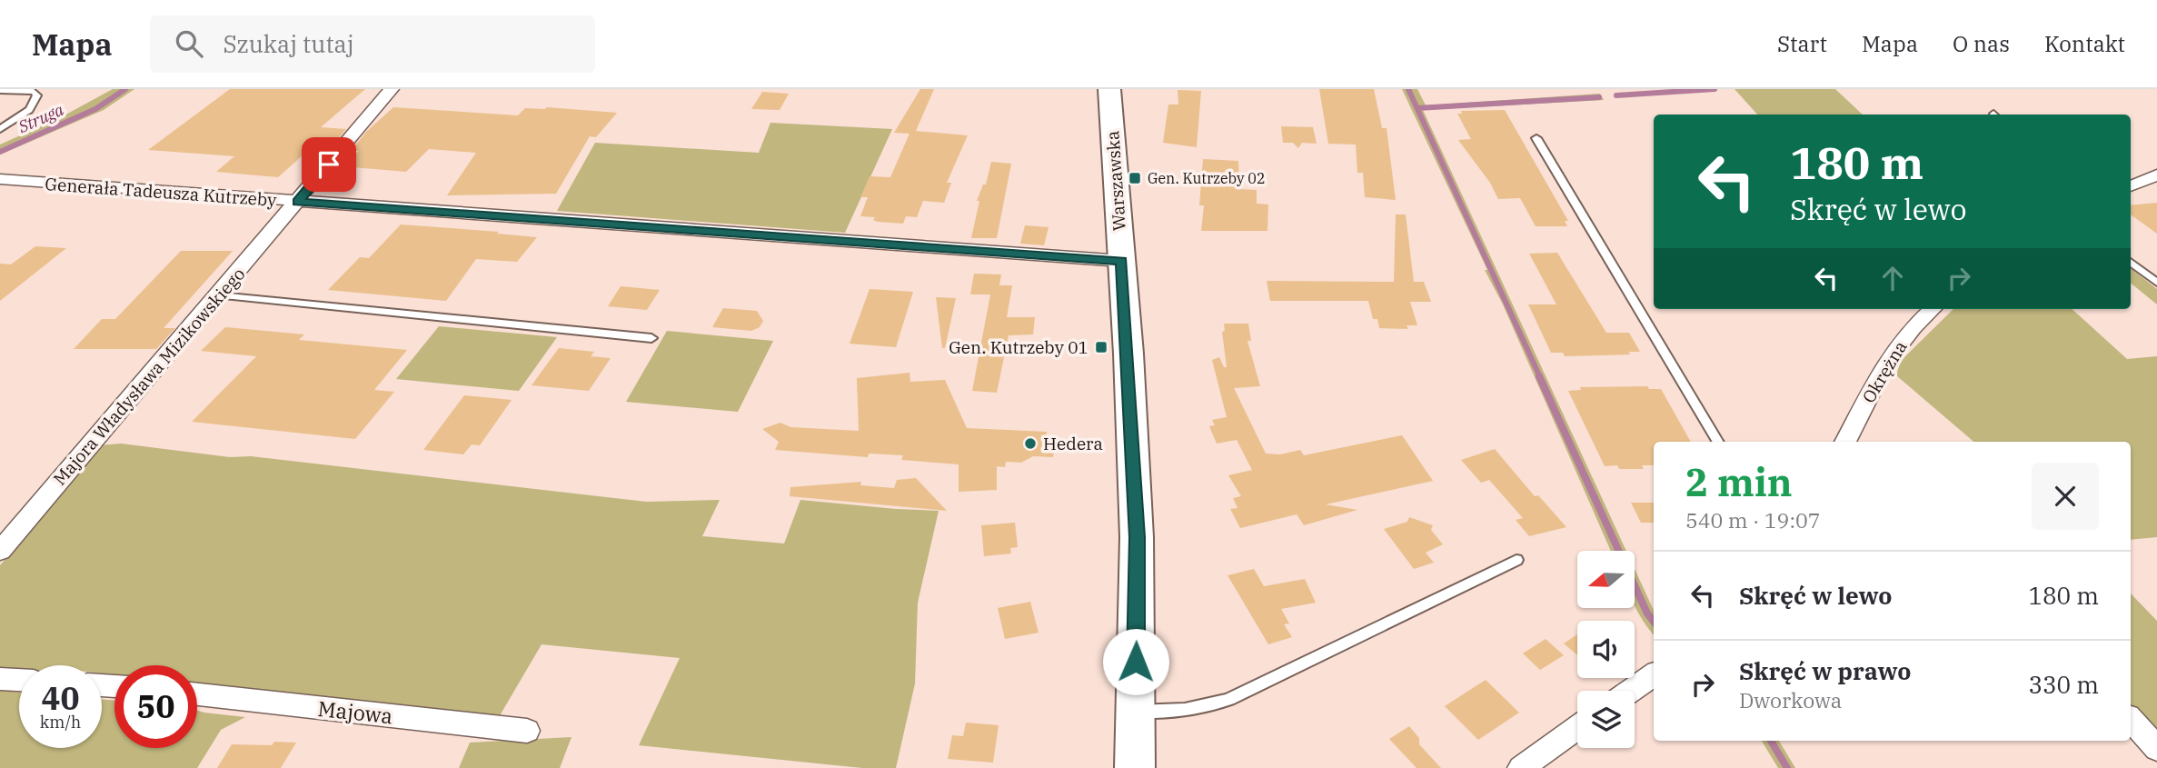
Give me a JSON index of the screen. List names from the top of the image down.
{
  "streets": {
    "main road": ["Warszawska"],
    "street": [
      "Generała Tadeusza Kutrzeby",
      "Okrężna",
      "Majora Władysława Mizikowskiego",
      "Majowa"
    ]
  },
  "crossings": [
    ["Warszawska", "Generała Tadeusza Kutrzeby"],
    ["Generała Tadeusza Kutrzeby", "Majora Władysława Mizikowskiego"]
  ],
  "water": ["Struga"],
  "places": {
    "transit": ["Gen. Kutrzeby 02", "Gen. Kutrzeby 01"],
    "other": ["Hedera"]
  },
  "north": "left",
  "page": {
    "header": "Mapa",
    "search": "Szukaj tutaj",
    "nav": [
      "Start",
      "Mapa",
      "O nas",
      "Kontakt"
    ],
    "turn": ["180 m", "Skręć w lewo"],
    "heading": ["2 min", "540 m · 19:07"],
    "list": [
      {
        "name": "Skręć w lewo",
        "value": "180 m"
      },
      {
        "name": "Skręć w prawo",
        "note": "Dworkowa",
        "value": "330 m"
      }
    ],
    "speed": "40 km/h",
    "limit": "50"
  }
}
